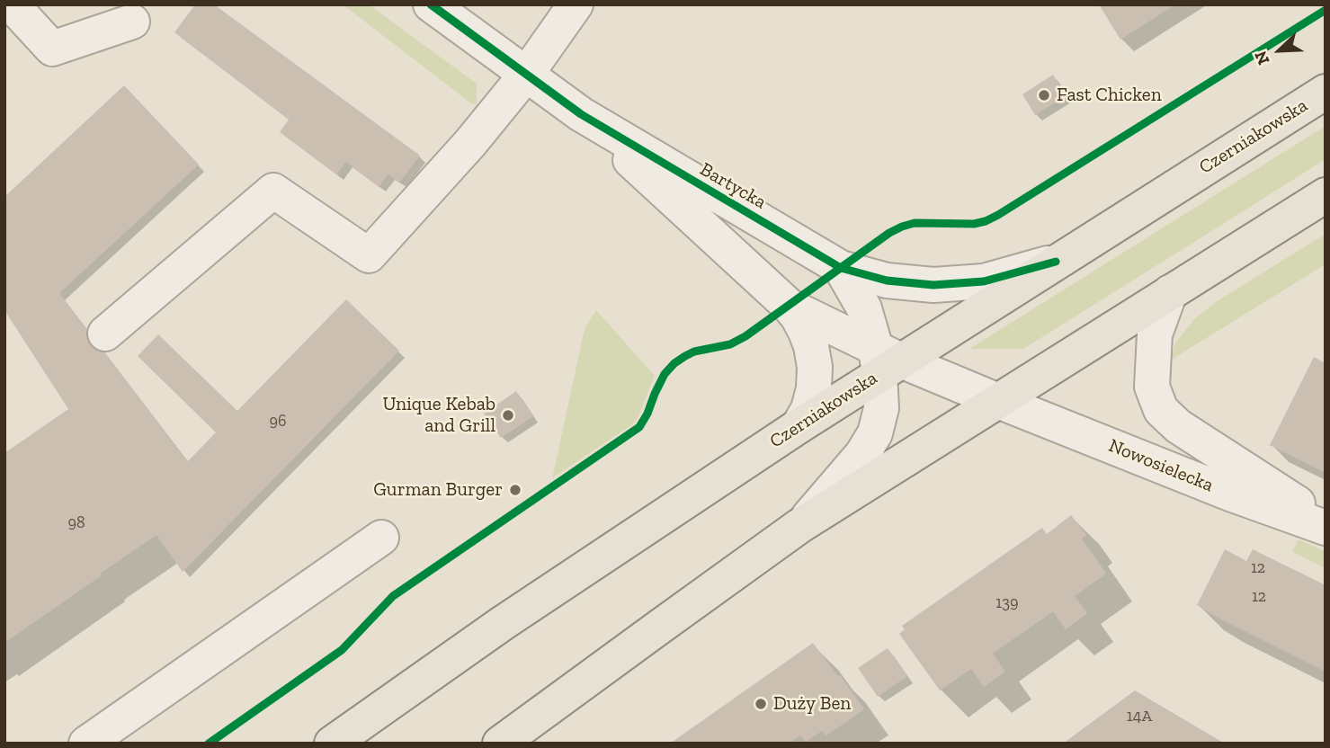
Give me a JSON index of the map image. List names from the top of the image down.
{
  "streets": {
    "main road": ["Czerniakowska"],
    "street": ["Bartycka", "Nowosielecka"]
  },
  "crossings": [
    ["Czerniakowska", "Bartycka"],
    ["Bartycka", "Nowosielecka"]
  ],
  "places": [
    "Fast Chicken",
    "Unique Kebab and Grill",
    "Gurman Burger",
    "Duży Ben"
  ],
  "house_numbers": [
    "96",
    "98",
    "12",
    "12",
    "139",
    "14A"
  ],
  "north": "bottom left"
}
